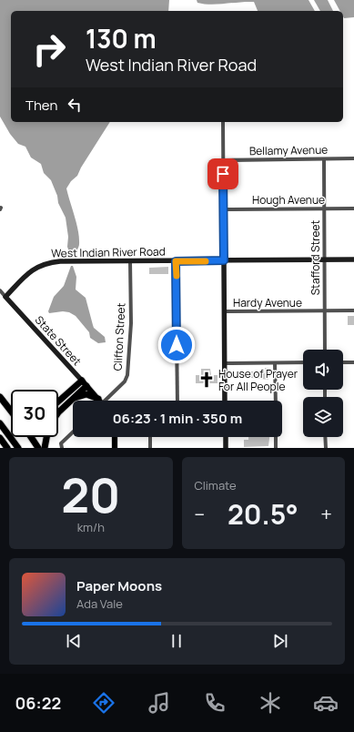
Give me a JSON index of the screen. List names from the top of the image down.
{
  "streets": {
    "main road": ["State Street"],
    "street": [
      "Bellamy Avenue",
      "Hough Avenue",
      "West Indian River Road",
      "Stafford Street",
      "Hardy Avenue",
      "Clifton Street"
    ]
  },
  "crossings": [
    ["Bellamy Avenue", "Stafford Street"],
    ["Hough Avenue", "Stafford Street"],
    ["West Indian River Road", "Stafford Street"],
    ["West Indian River Road", "Clifton Street"],
    ["West Indian River Road", "State Street"],
    ["Stafford Street", "Hardy Avenue"]
  ],
  "places": {
    "church": ["House of Prayer For All People"]
  },
  "page": {
    "turn": ["130 m", "West Indian River Road"],
    "then": "Then",
    "limit": "30",
    "trip": "06:23 · 1 min · 350 m",
    "tile": [
      ["20", "km/h"],
      "Climate"
    ],
    "heat": ["−", "20.5°", "+"],
    "song": ["Paper Moons", "Ada Vale"],
    "tabs": "06:22"
  }
}
